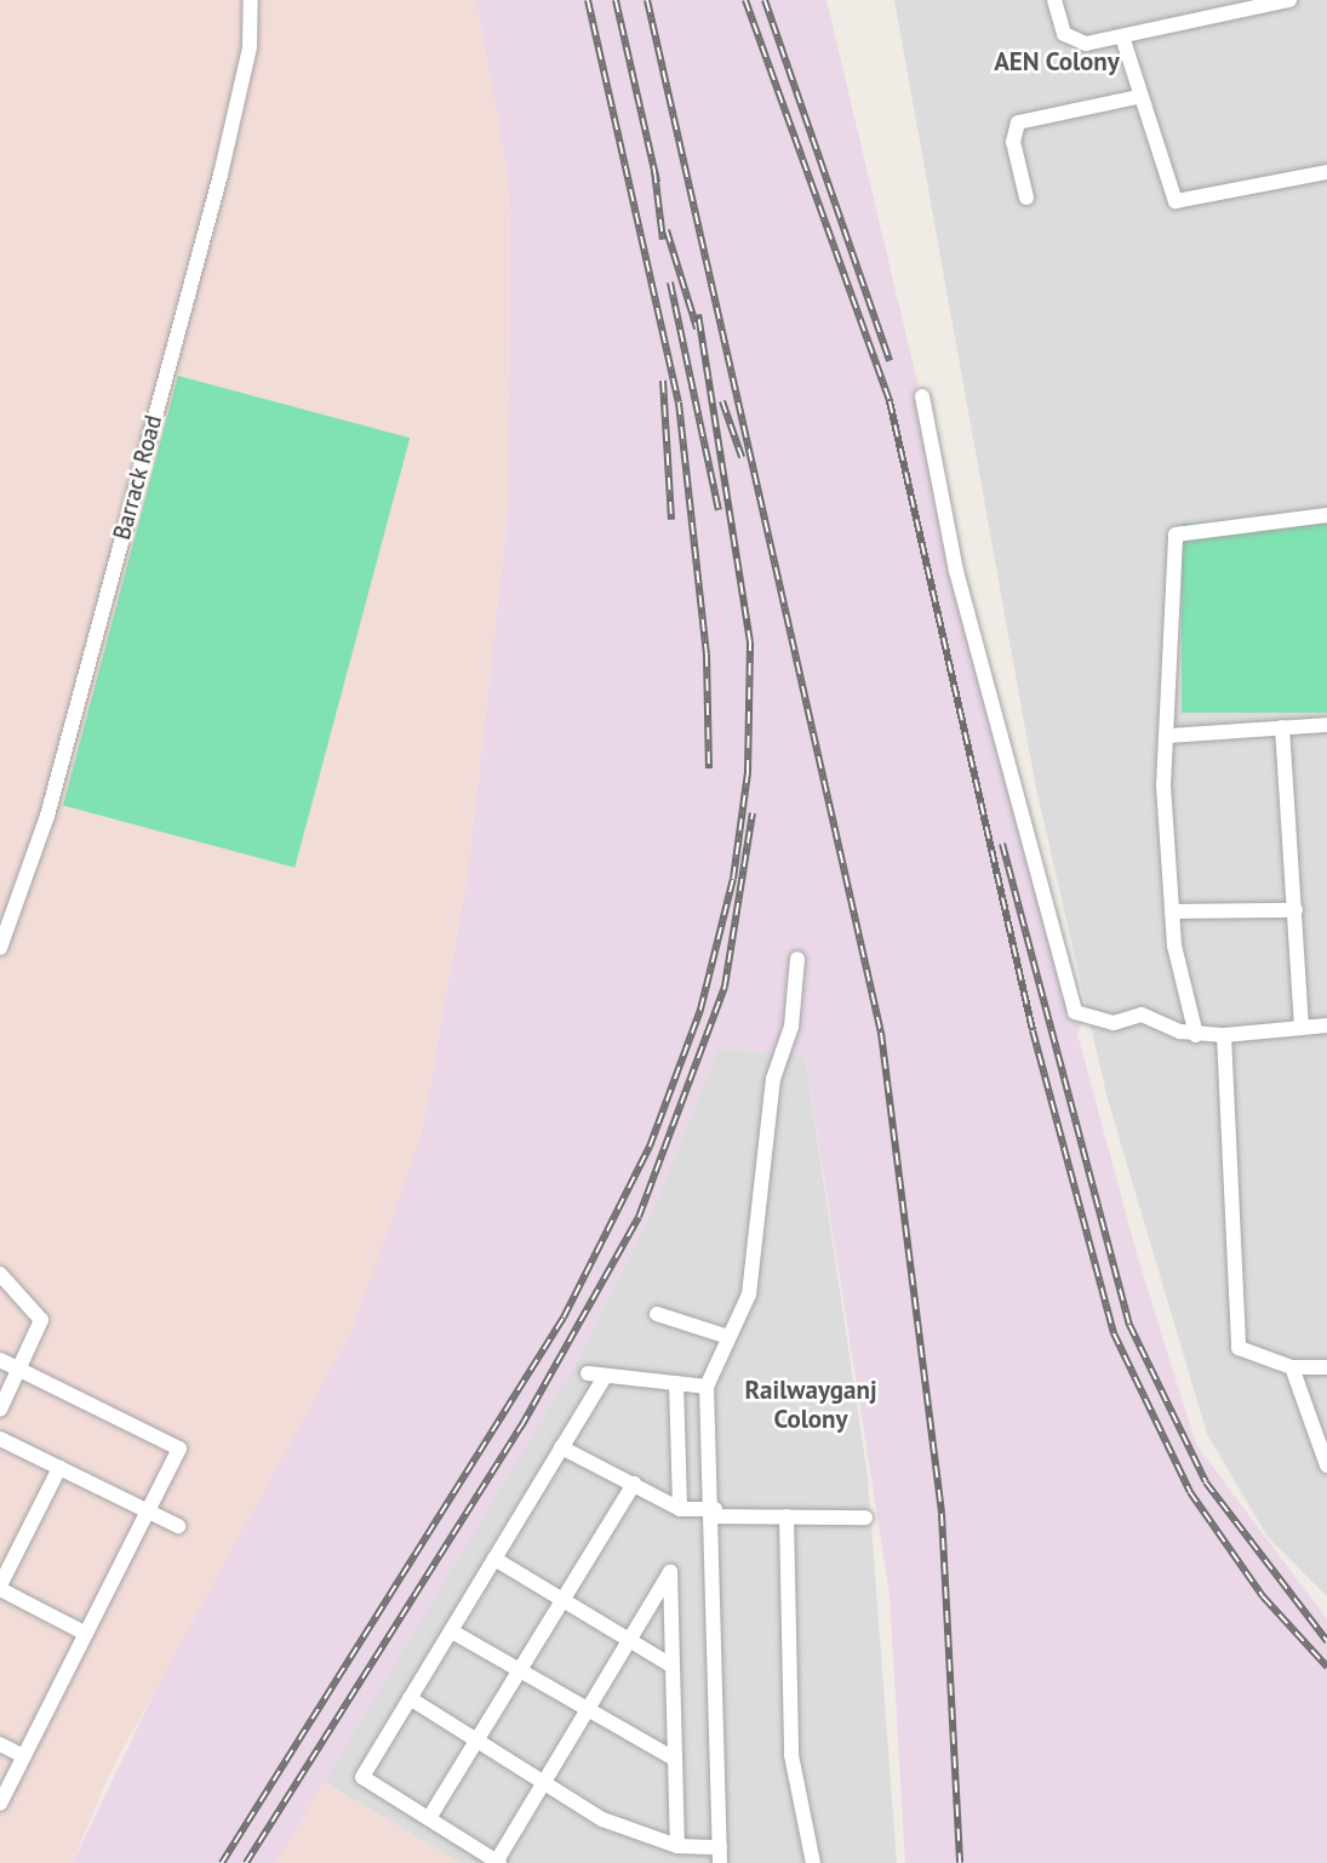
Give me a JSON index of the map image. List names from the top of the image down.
{
  "streets": {
    "street": ["Barrack Road"]
  },
  "districts": ["AEN Colony", "Railwayganj Colony"]
}
